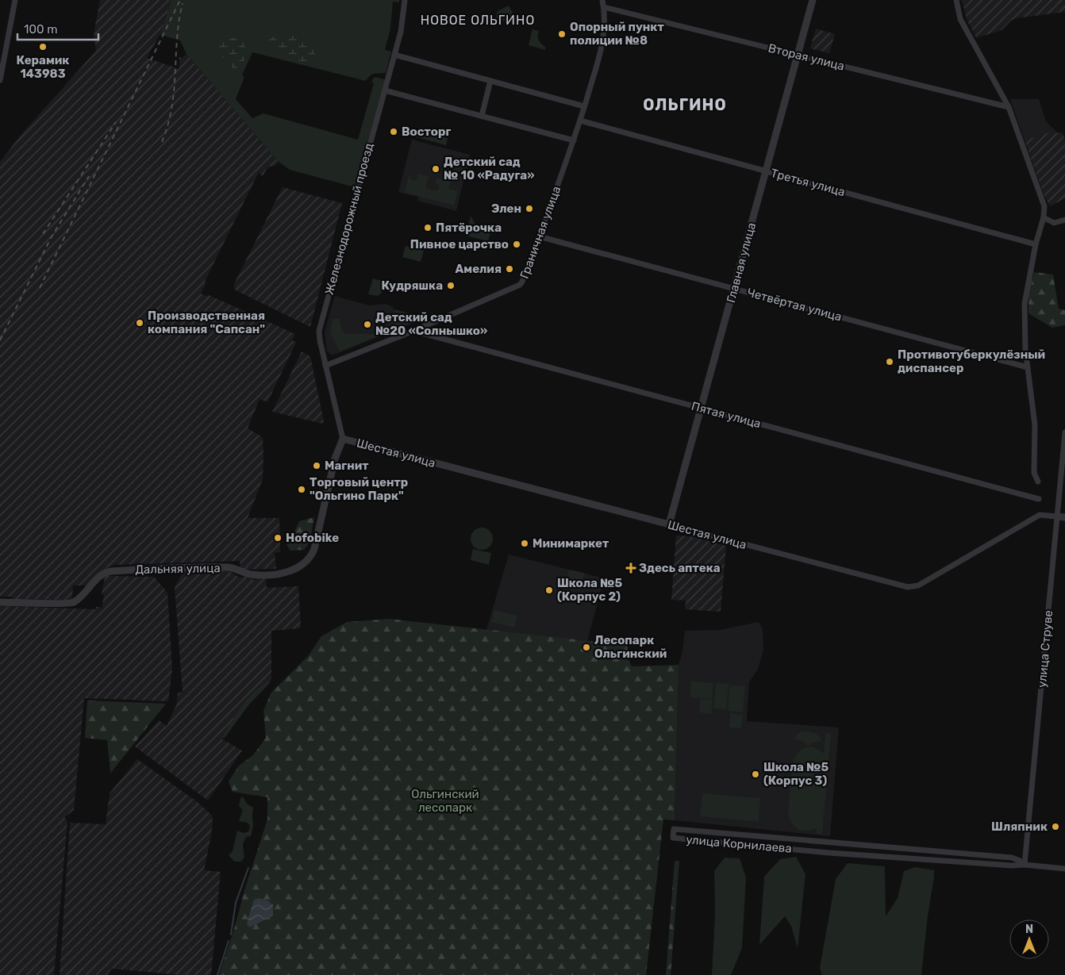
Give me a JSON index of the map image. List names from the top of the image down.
{
  "streets": {
    "street": [
      "Вторая улица",
      "Третья улица",
      "Железнодорожный проезд",
      "Граничная улица",
      "Главная улица",
      "Четвёртая улица",
      "Пятая улица",
      "Шестая улица",
      "Дальняя улица",
      "улица Струве",
      "улица Корнилаева"
    ]
  },
  "crossings": [
    ["Вторая улица", "Граничная улица"],
    ["Вторая улица", "Главная улица"],
    ["Третья улица", "Граничная улица"],
    ["Третья улица", "Главная улица"],
    ["Железнодорожный проезд", "Граничная улица"],
    ["Железнодорожный проезд", "Шестая улица"],
    ["Железнодорожный проезд", "Дальняя улица"],
    ["Граничная улица", "Четвёртая улица"],
    ["Граничная улица", "Пятая улица"],
    ["Главная улица", "Четвёртая улица"],
    ["Главная улица", "Пятая улица"],
    ["Главная улица", "Шестая улица"],
    ["Шестая улица", "Дальняя улица"],
    ["Шестая улица", "улица Струве"],
    ["улица Струве", "улица Корнилаева"]
  ],
  "districts": ["НОВОЕ ОЛЬГИНО", "ОЛЬГИНО"],
  "parks": ["Ольгинский лесопарк"],
  "places": {
    "other": [
      "Опорный пункт полиции №8",
      "Керамик 143983",
      "Восторг",
      "Детский сад № 10 «Радуга»",
      "Элен",
      "Пятёрочка",
      "Пивное царство",
      "Амелия",
      "Кудряшка",
      "Производственная компания \"Сапсан\"",
      "Детский сад №20 «Солнышко»",
      "Противотуберкулёзный диспансер",
      "Магнит",
      "Торговый центр \"Ольгино Парк\"",
      "Hofobike",
      "Минимаркет",
      "Школа №5 (Корпус 2)",
      "Лесопарк Ольгинский",
      "Школа №5 (Корпус 3)",
      "Шляпник"
    ],
    "health": ["Здесь аптека"]
  },
  "scale_bar": "100 m",
  "north": "top"
}
